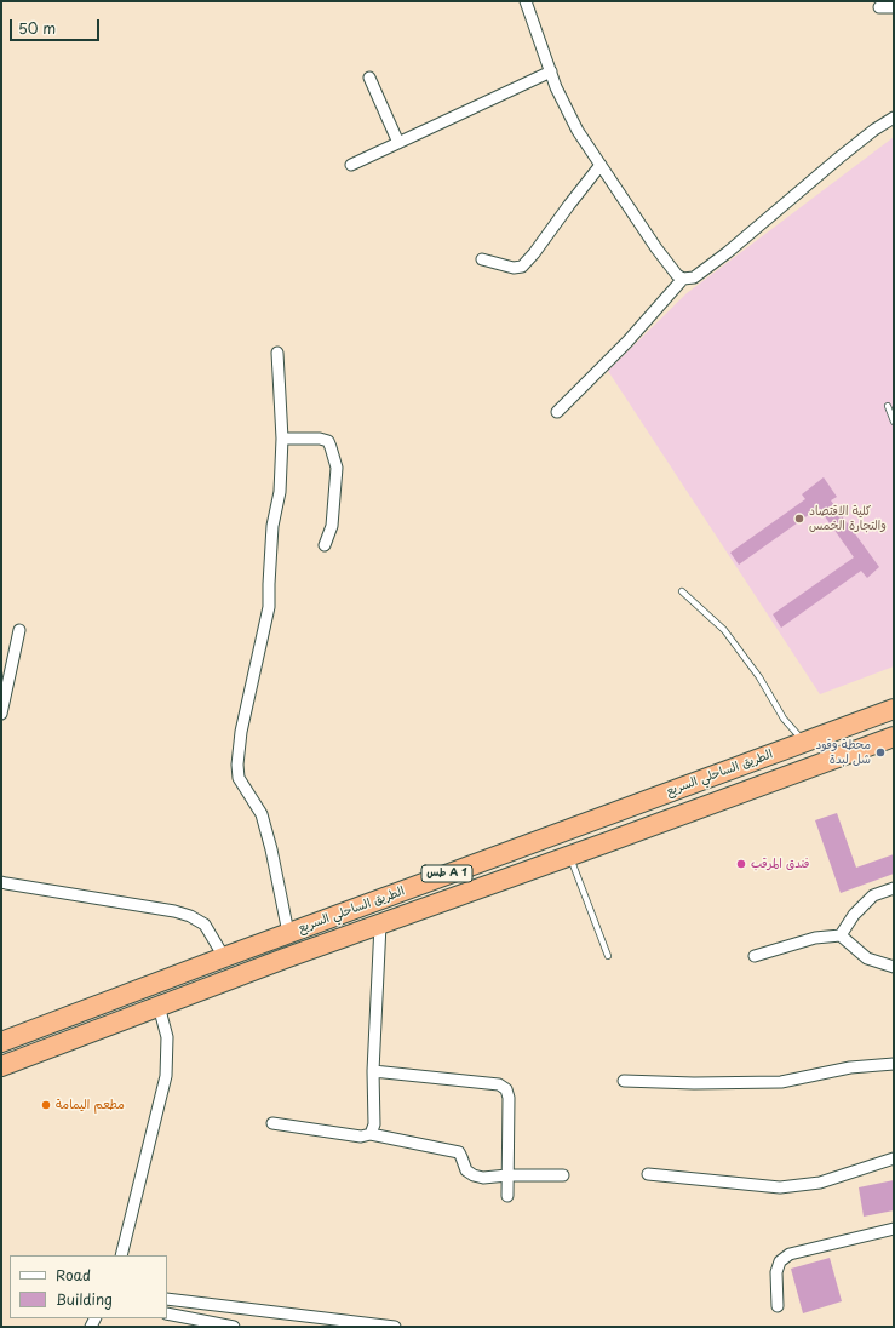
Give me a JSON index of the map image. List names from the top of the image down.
{
  "streets": {
    "highway": ["الطريق الساحلي السريع", "طس A 1"]
  },
  "places": [
    "كلية الاقتصاد والتجارة الخمس",
    "محطة وقود شل لبدة",
    "فندق المرقب",
    "مطعم اليمامة"
  ],
  "legend": ["Road", "Building"],
  "scale_bar": "50 m"
}
